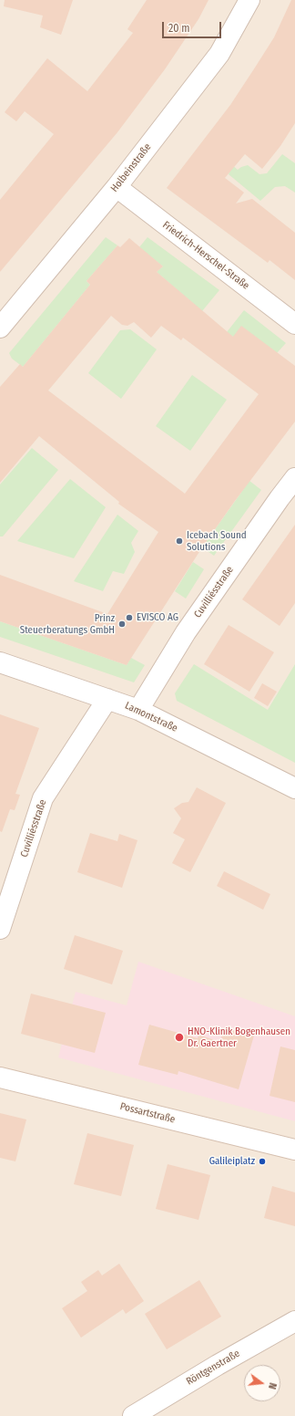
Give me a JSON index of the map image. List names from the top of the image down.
{
  "streets": {
    "street": [
      "Holbeinstraße",
      "Friedrich-Herschel-Straße",
      "Cuvilliésstraße",
      "Lamontstraße",
      "Possartstraße",
      "Röntgenstraße"
    ]
  },
  "crossings": [
    ["Holbeinstraße", "Friedrich-Herschel-Straße"],
    ["Cuvilliésstraße", "Lamontstraße"]
  ],
  "places": [
    "Icebach Sound Solutions",
    "EVISCO AG",
    "Prinz Steuerberatungs GmbH",
    "HNO-Klinik Bogenhausen Dr. Gaertner",
    "Galileiplatz"
  ],
  "scale_bar": "20 m",
  "north": "right"
}
